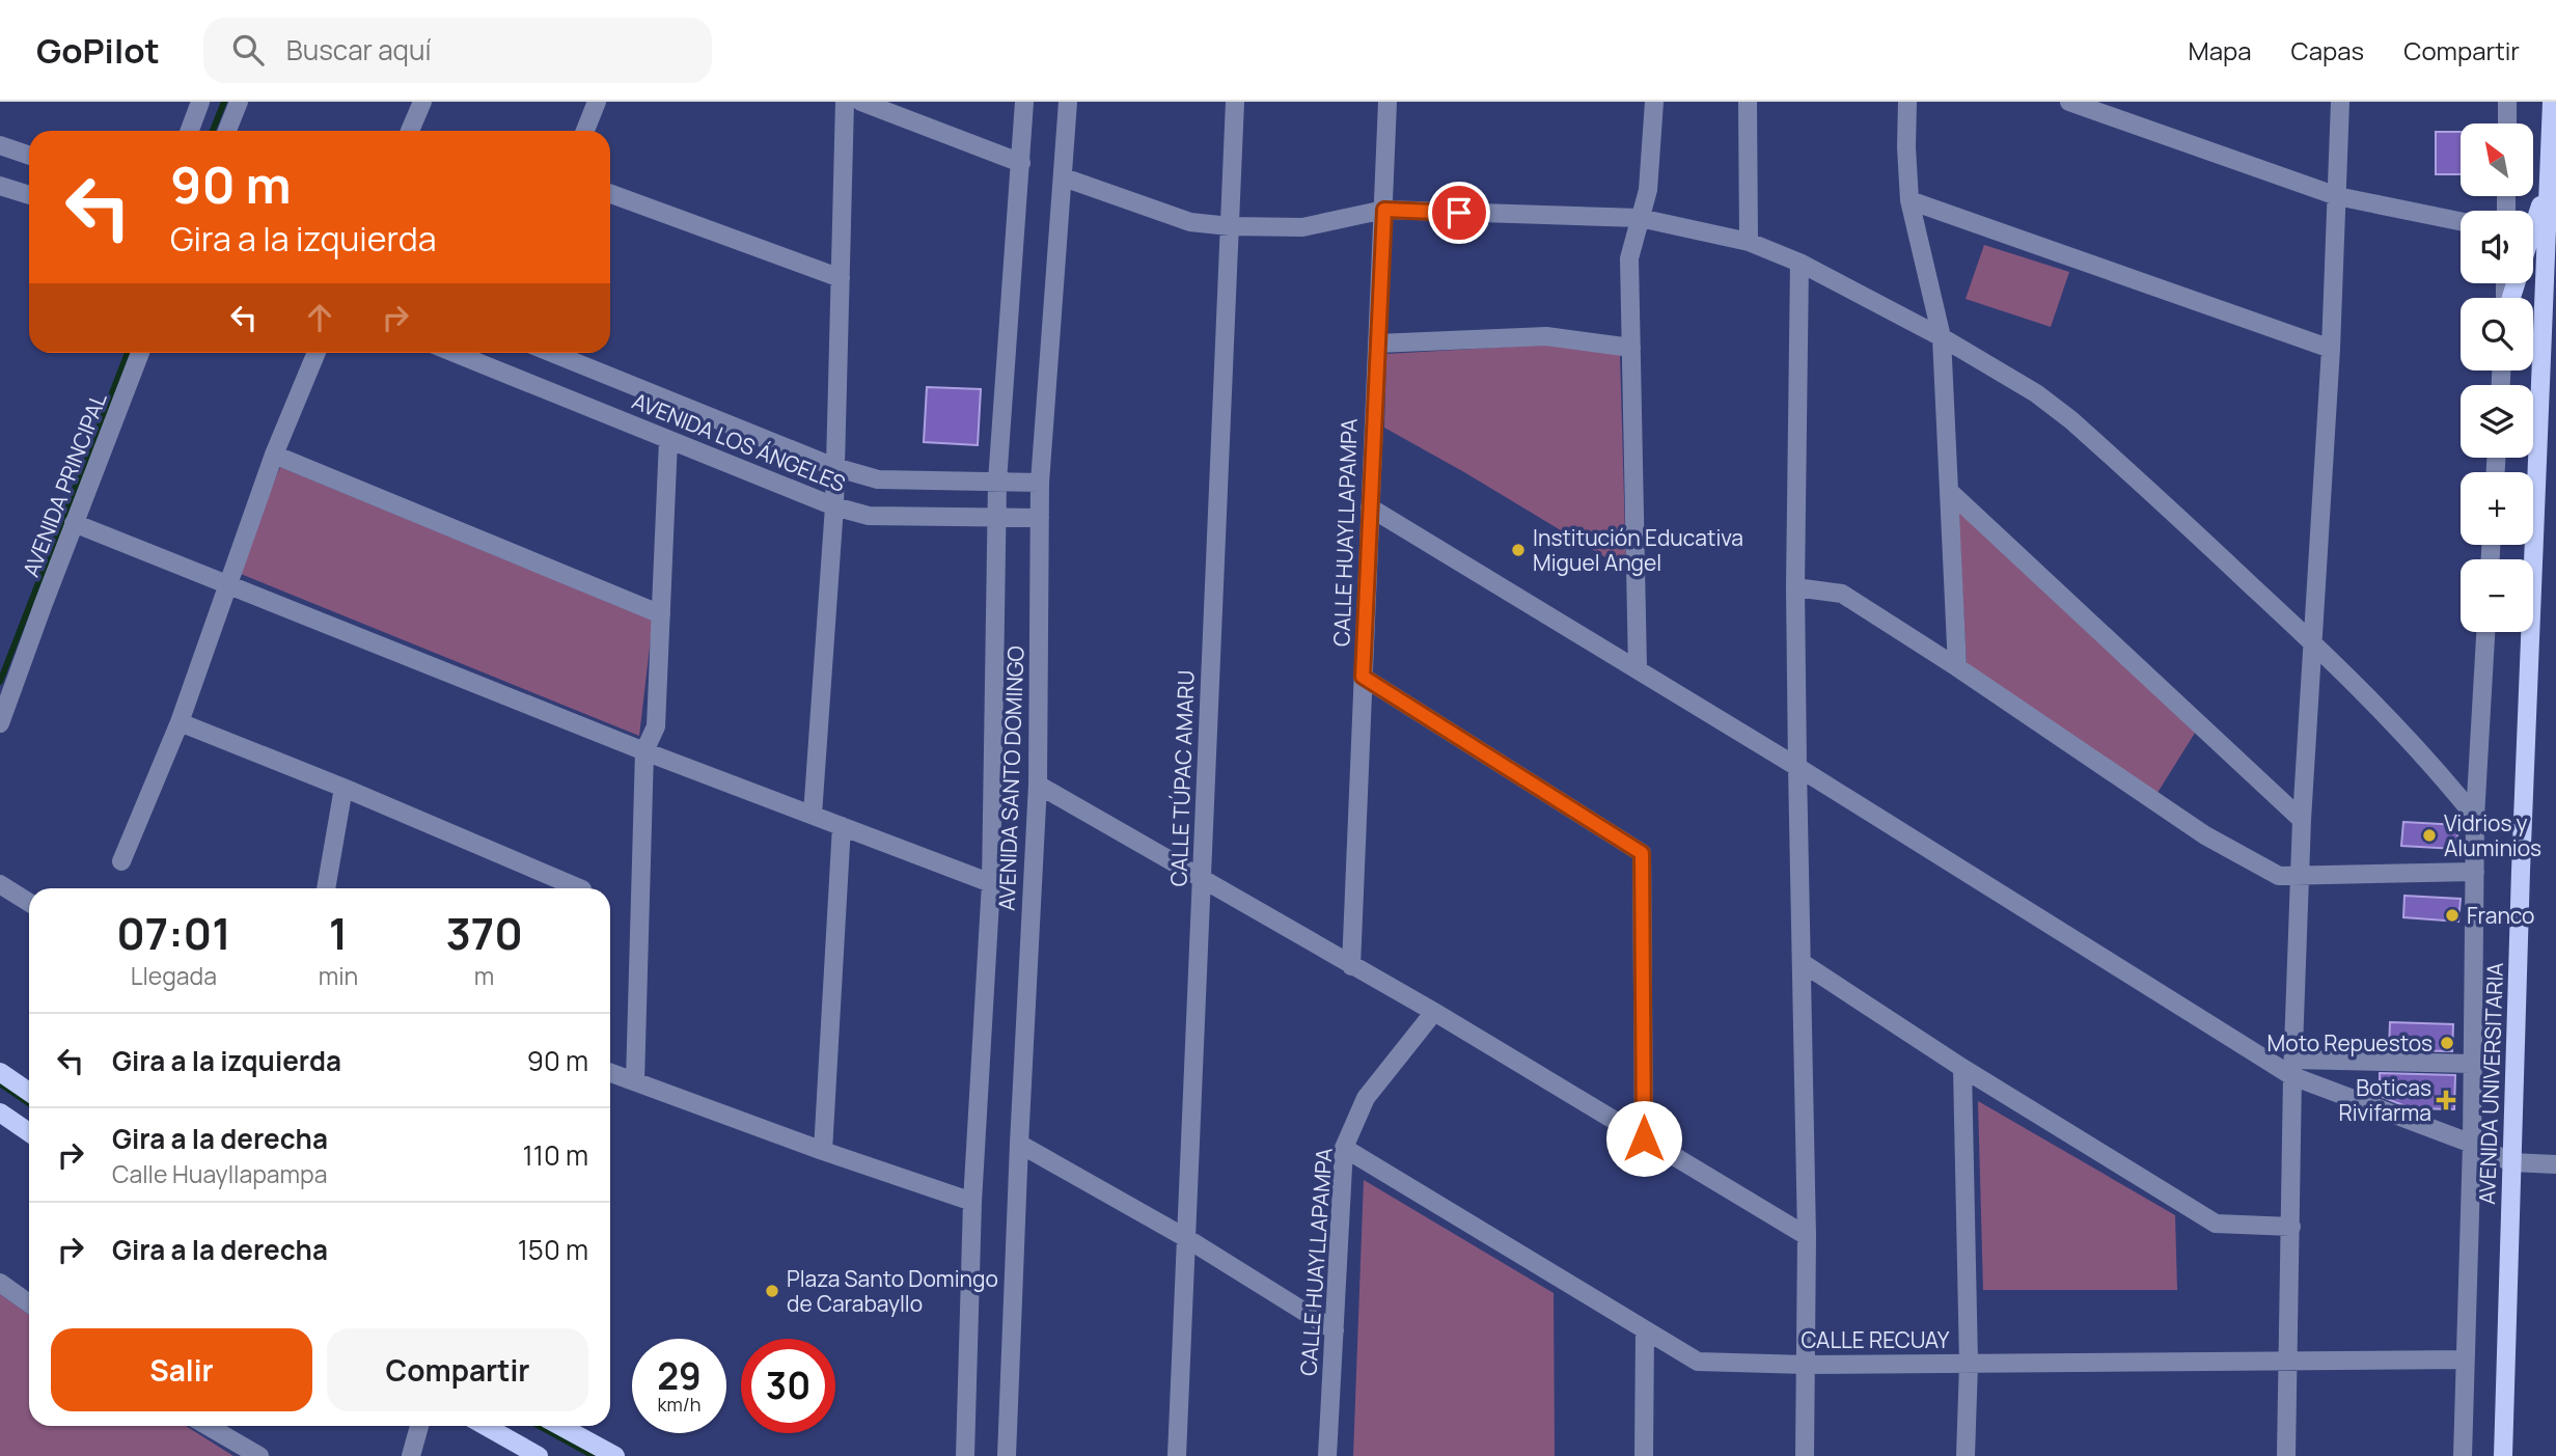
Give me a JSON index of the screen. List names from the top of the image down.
{
  "streets": {
    "main road": ["AVENIDA UNIVERSITARIA"],
    "street": [
      "AVENIDA LOS ÁNGELES",
      "AVENIDA PRINCIPAL",
      "CALLE HUAYLLAPAMPA",
      "AVENIDA SANTO DOMINGO",
      "CALLE TÚPAC AMARU",
      "CALLE RECUAY"
    ]
  },
  "crossings": [
    ["AVENIDA LOS ÁNGELES", "AVENIDA SANTO DOMINGO"],
    ["CALLE HUAYLLAPAMPA", "CALLE RECUAY"],
    ["AVENIDA UNIVERSITARIA", "CALLE RECUAY"]
  ],
  "places": {
    "other": [
      "Institución Educativa Miguel Angel",
      "Vidrios y Aluminios",
      "Franco",
      "Moto Repuestos",
      "Plaza Santo Domingo de Carabayllo"
    ],
    "health": ["Boticas Rivifarma"]
  },
  "north": "top left",
  "page": {
    "header": "GoPilot",
    "search": "Buscar aquí",
    "nav": ["Mapa", "Capas", "Compartir"],
    "map_buttons": ["+", "−"],
    "turn": ["90 m", "Gira a la izquierda"],
    "eta": [
      "07:01",
      "Llegada",
      "1",
      "min",
      "370",
      "m"
    ],
    "list": [
      {
        "name": "Gira a la izquierda",
        "value": "90 m"
      },
      {
        "name": "Gira a la derecha",
        "note": "Calle Huayllapampa",
        "value": "110 m"
      },
      {
        "name": "Gira a la derecha",
        "value": "150 m"
      }
    ],
    "buttons": ["Salir", "Compartir"],
    "speed": "29 km/h",
    "limit": "30"
  }
}
